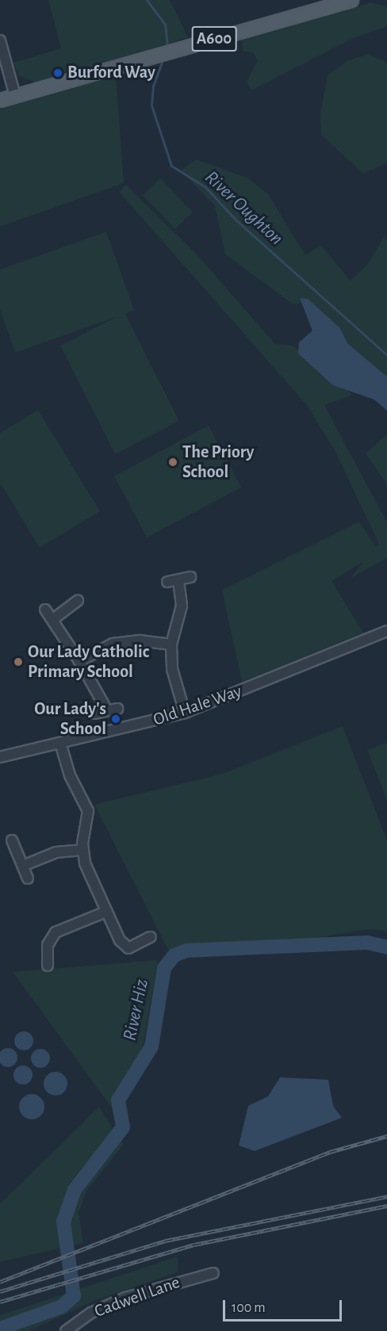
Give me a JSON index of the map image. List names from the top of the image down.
{
  "streets": {
    "main road": ["A600"],
    "street": ["Old Hale Way", "Cadwell Lane"]
  },
  "water": ["River Oughton", "River Hiz"],
  "places": [
    "Burford Way",
    "The Priory School",
    "Our Lady Catholic Primary School",
    "Our Lady's School"
  ],
  "scale_bar": "100 m"
}
